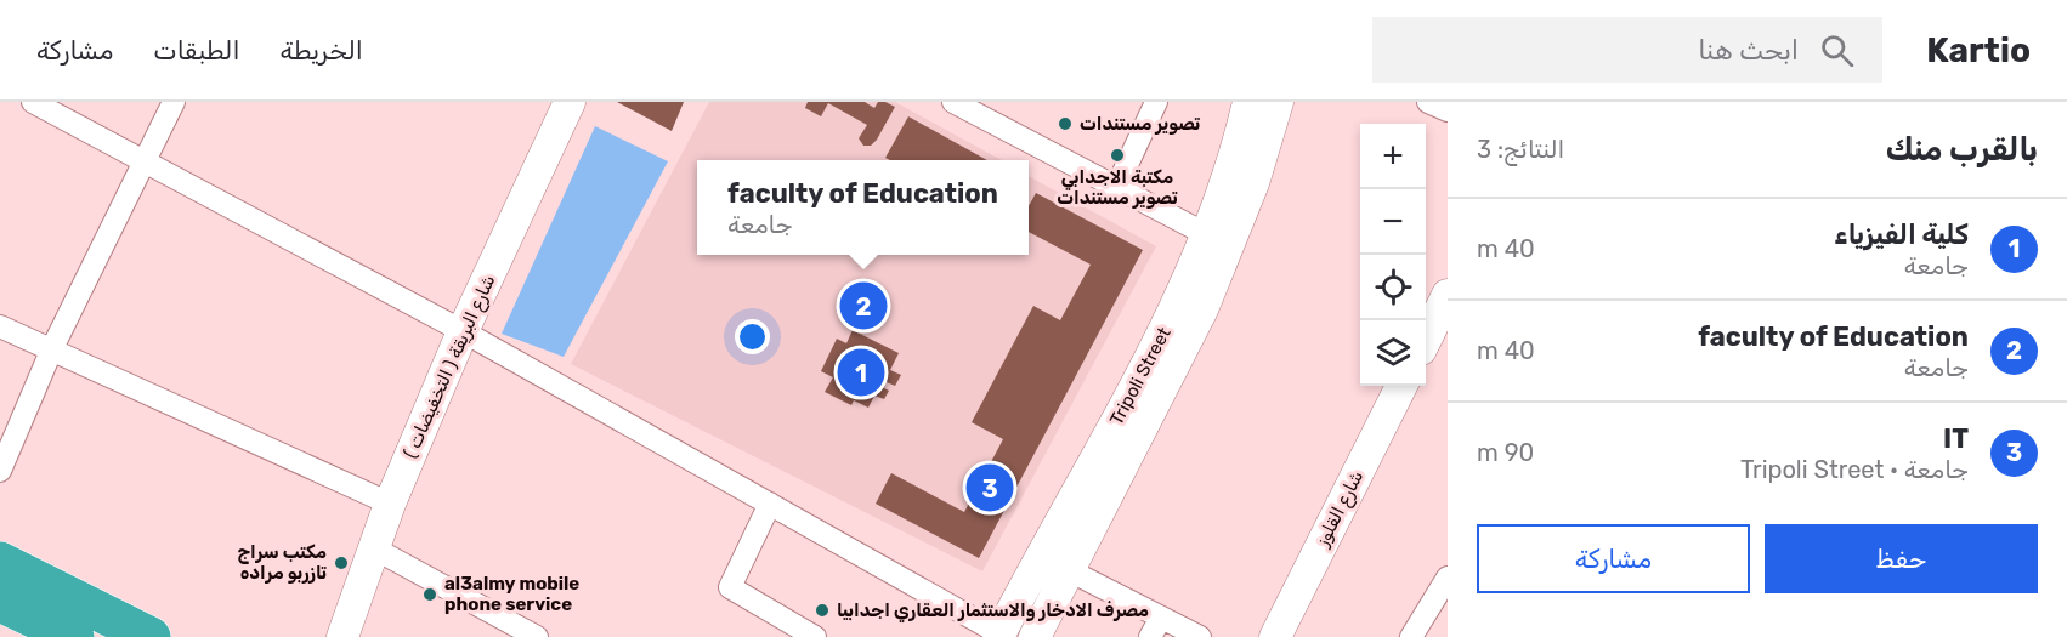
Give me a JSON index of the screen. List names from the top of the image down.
{
  "streets": {
    "main road": ["شارع البريقة ( التخفيضات )", "Tripoli Street", "شارع القلوز"]
  },
  "places": [
    "تصوير مستندات",
    "مكتبة الاجدابي تصوير مستندات",
    "مكتب سراج تازربو مراده",
    "al3almy mobile phone service",
    "مصرف الادخار والاستثمار العقاري اجدابيا"
  ],
  "page": {
    "header": "Kartio",
    "search": "ابحث هنا",
    "nav": ["الخريطة", "الطبقات", "مشاركة"],
    "heading": ["بالقرب منك", "النتائج: 3"],
    "map_buttons": ["+", "−"],
    "popup": ["faculty of Education", "جامعة"],
    "list": [
      {
        "mark": "1",
        "name": "كلية الفيزياء",
        "note": "جامعة",
        "value": "40 m"
      },
      {
        "mark": "2",
        "name": "faculty of Education",
        "note": "جامعة",
        "value": "40 m"
      },
      {
        "mark": "3",
        "name": "IT",
        "note": "جامعة · Tripoli Street",
        "value": "90 m"
      }
    ],
    "pins": ["2", "1", "3"],
    "buttons": ["حفظ", "مشاركة"]
  }
}
